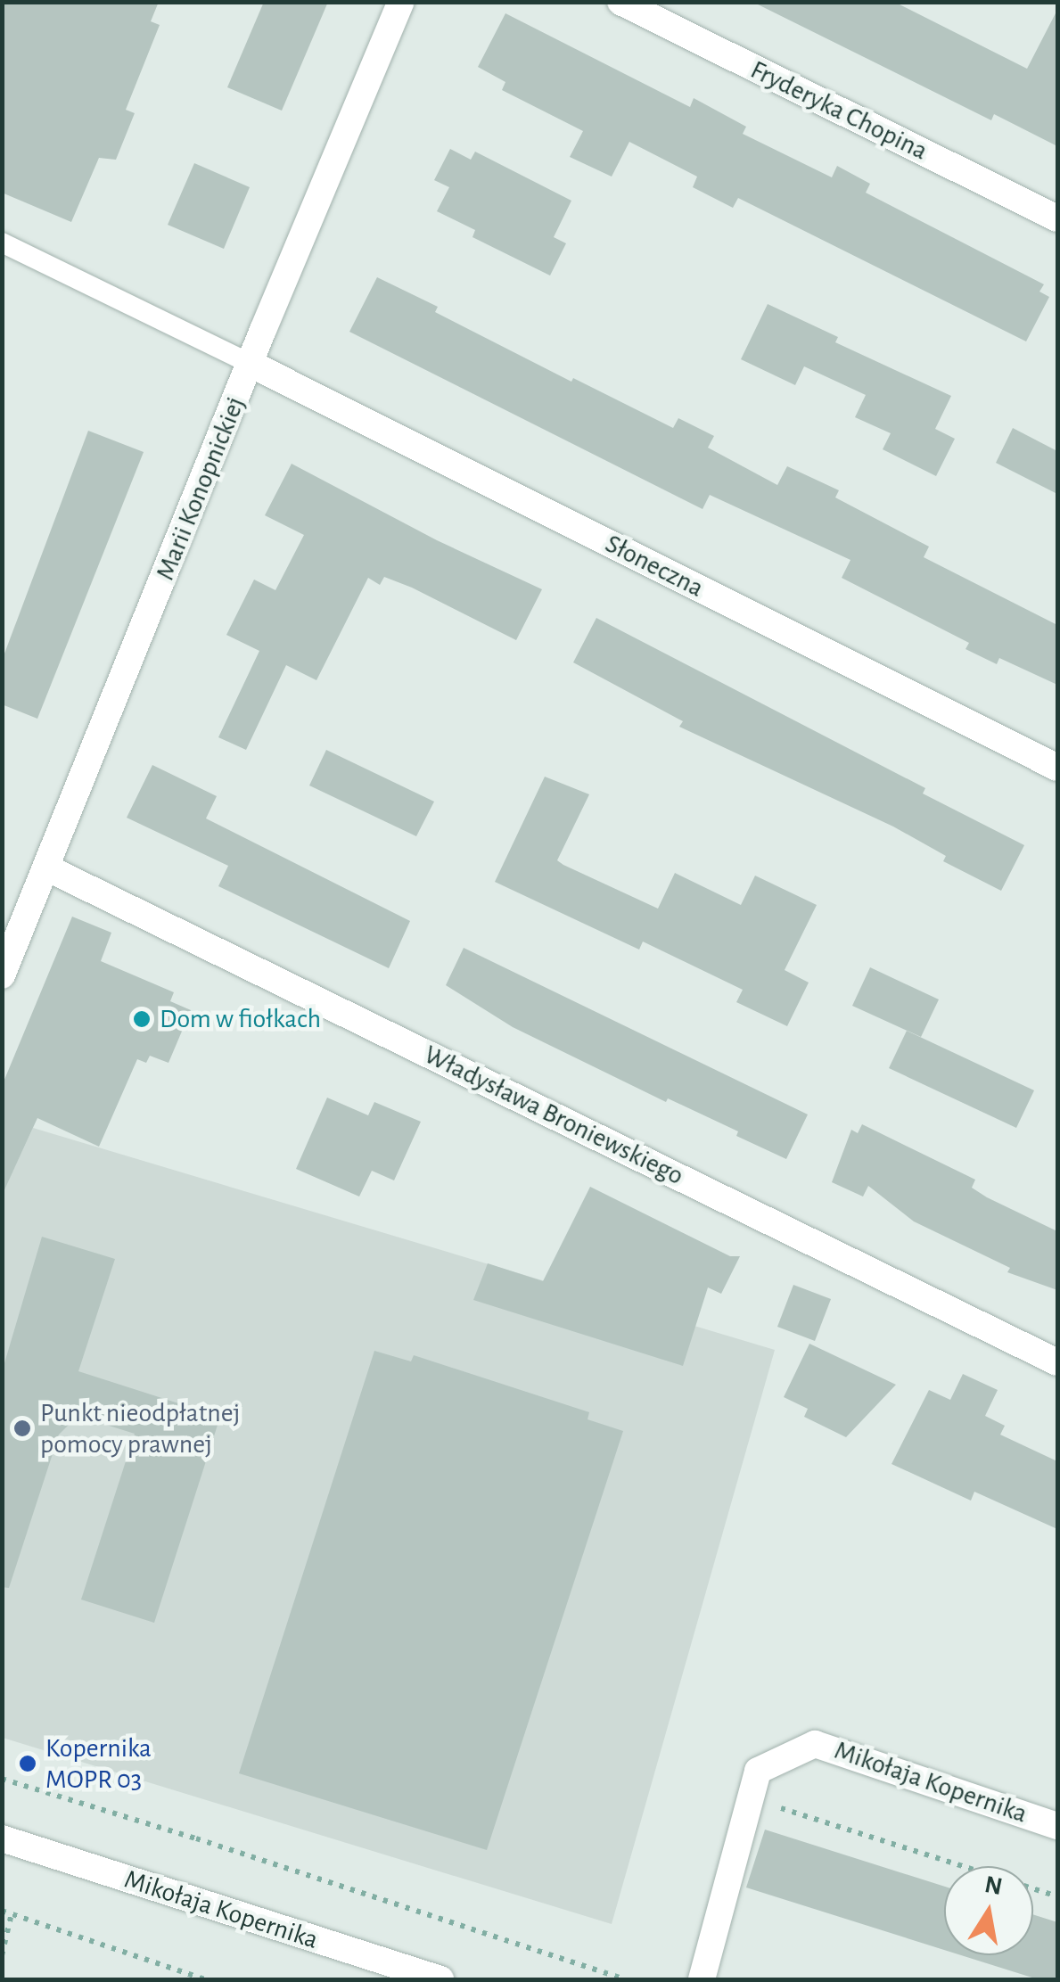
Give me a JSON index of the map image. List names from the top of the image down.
{
  "streets": {
    "street": [
      "Fryderyka Chopina",
      "Marii Konopnickiej",
      "Słoneczna",
      "Władysława Broniewskiego",
      "Mikołaja Kopernika"
    ]
  },
  "crossings": [
    ["Marii Konopnickiej", "Słoneczna"],
    ["Marii Konopnickiej", "Władysława Broniewskiego"]
  ],
  "places": ["Dom w fiołkach", "Punkt nieodpłatnej pomocy prawnej", "Kopernika MOPR 03"],
  "north": "top"
}
